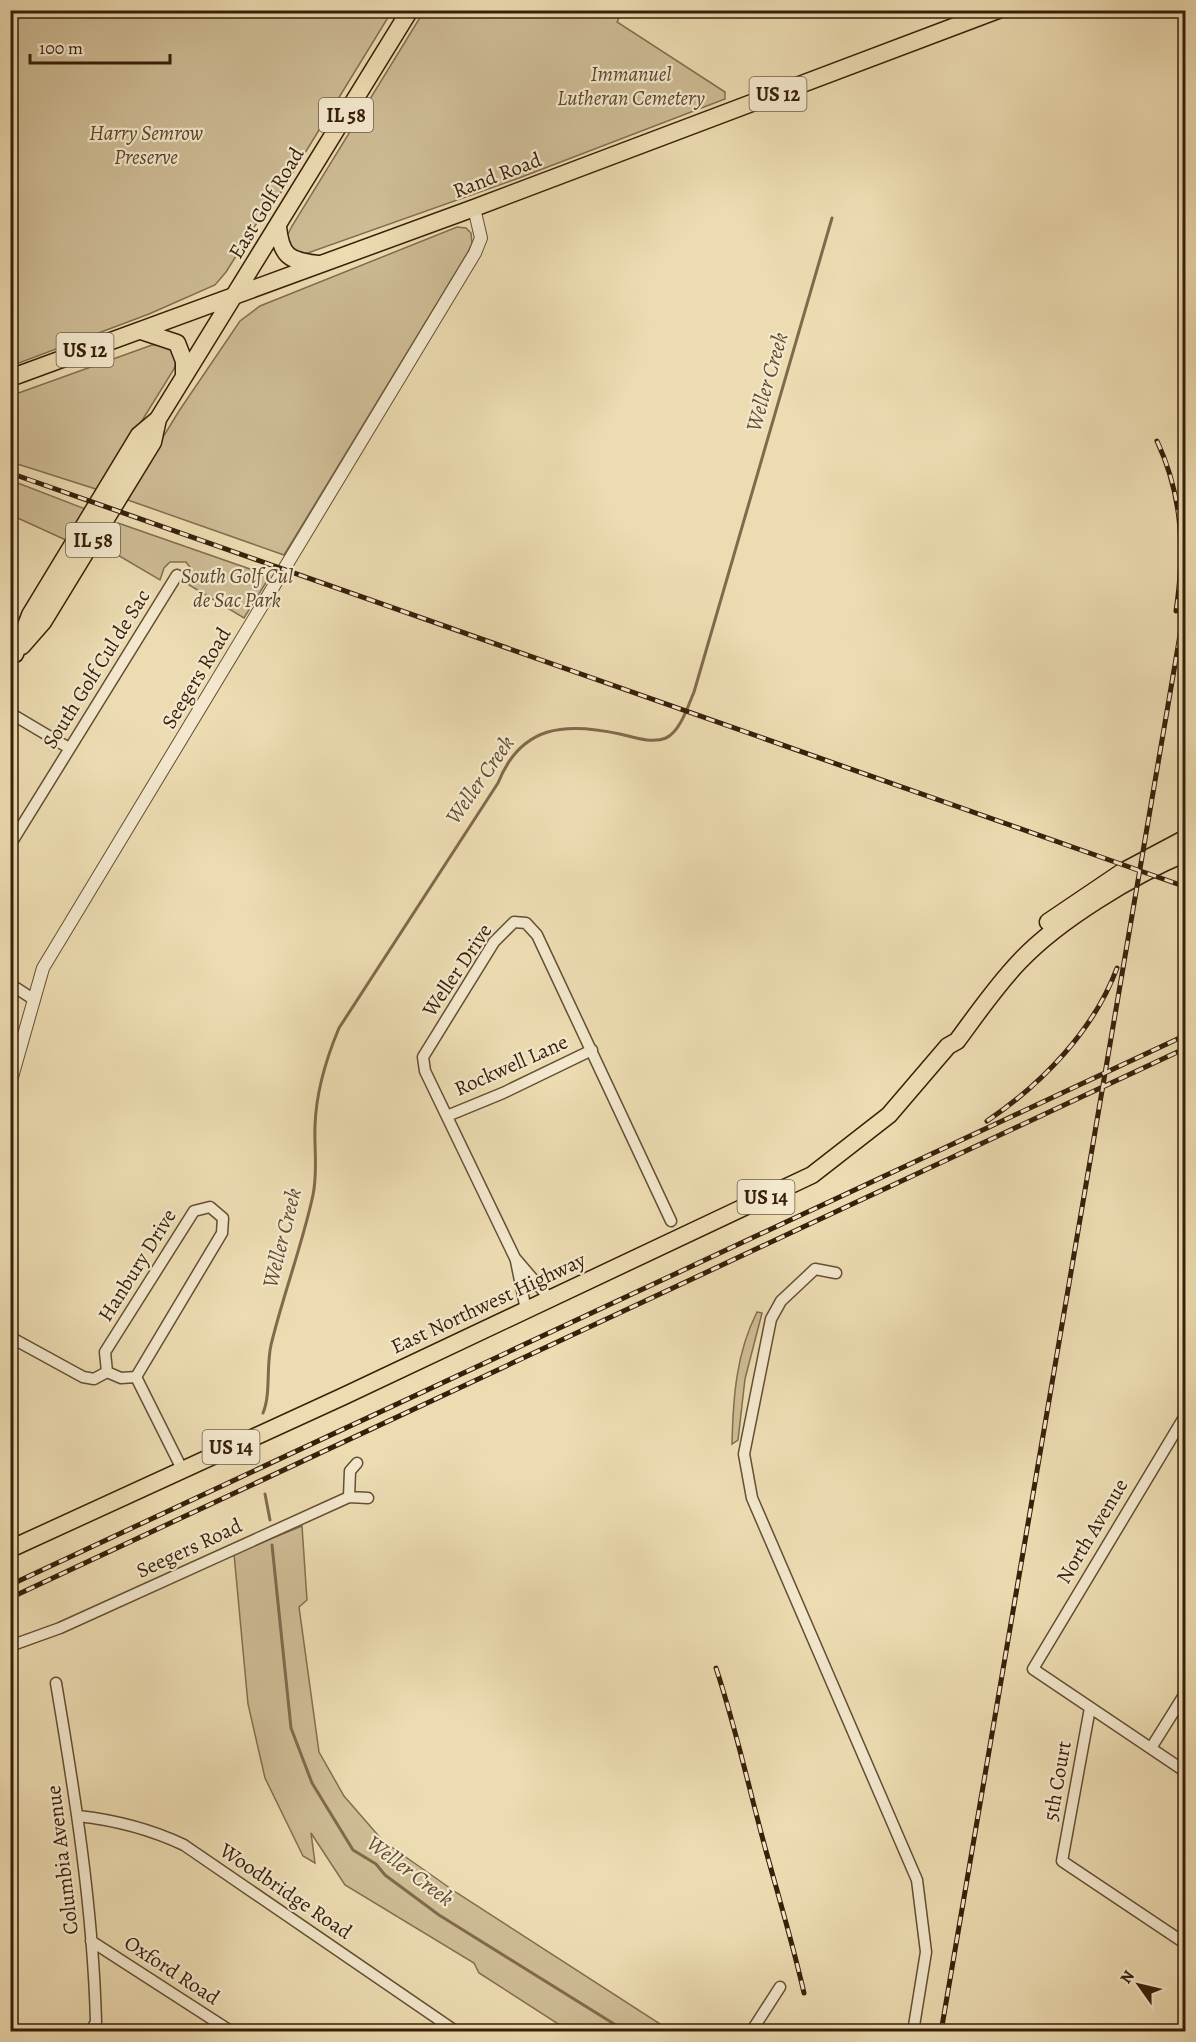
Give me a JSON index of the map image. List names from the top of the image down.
{
  "streets": {
    "main road": [
      "US 12",
      "IL 58",
      "Rand Road",
      "East Golf Road",
      "US 14",
      "East Northwest Highway"
    ],
    "street": [
      "South Golf Cul de Sac",
      "Seegers Road",
      "Weller Drive",
      "Rockwell Lane",
      "Hanbury Drive",
      "North Avenue",
      "5th Court",
      "Columbia Avenue",
      "Woodbridge Road",
      "Oxford Road"
    ]
  },
  "crossings": [
    ["Rand Road", "East Golf Road"],
    ["Rand Road", "Seegers Road"],
    ["Weller Drive", "Rockwell Lane"],
    ["North Avenue", "5th Court"],
    ["Columbia Avenue", "Woodbridge Road"],
    ["Columbia Avenue", "Oxford Road"]
  ],
  "water": ["Weller Creek"],
  "parks": ["Immanuel Lutheran Cemetery", "Harry Semrow Preserve", "South Golf Cul de Sac Park"],
  "scale_bar": "100 m",
  "north": "top left"
}
